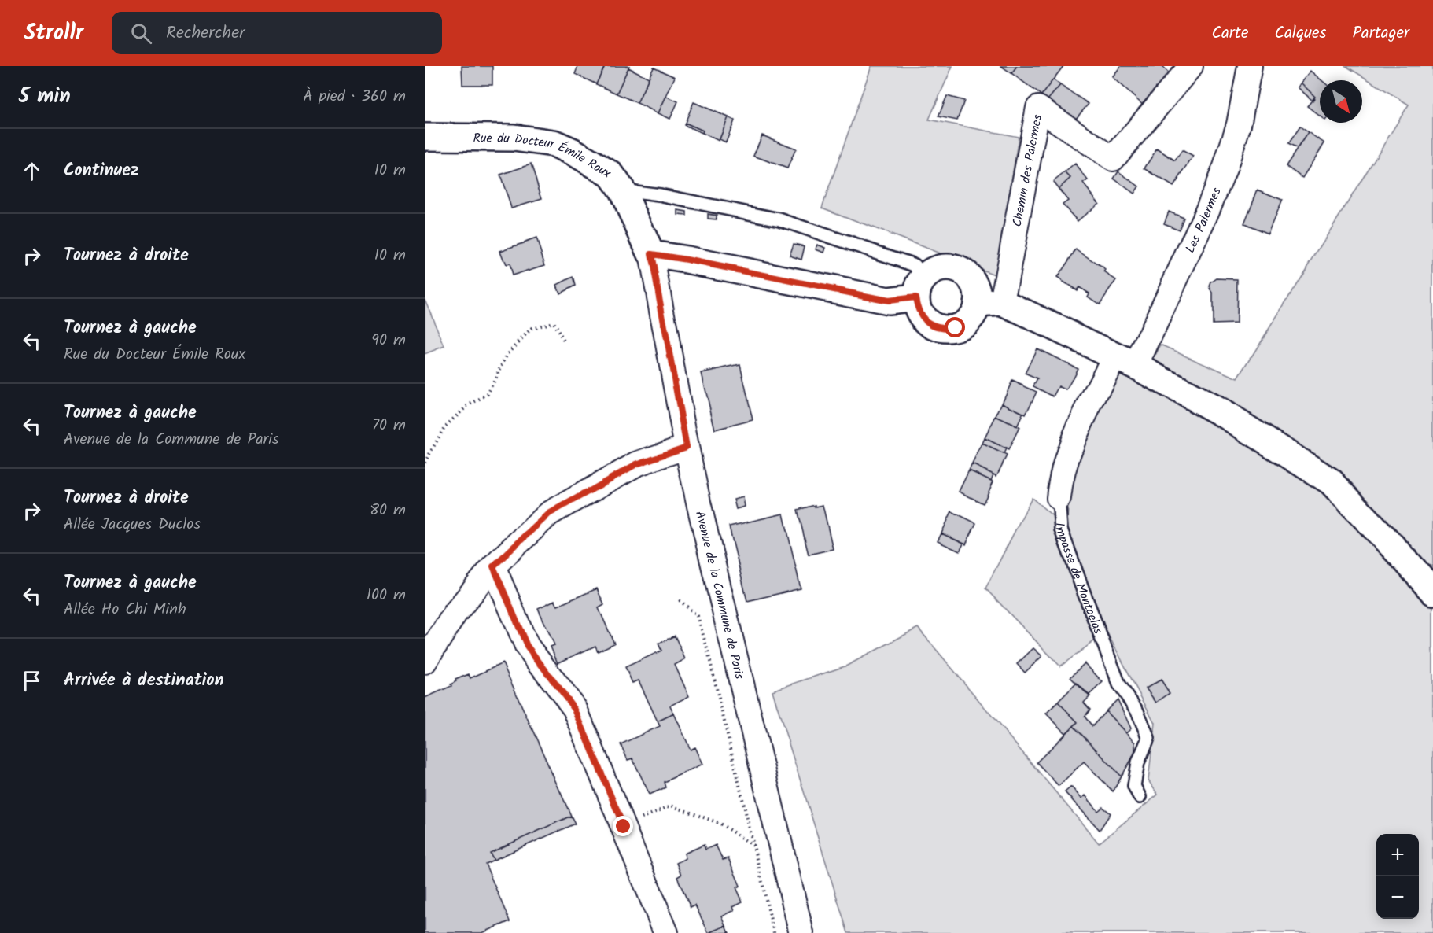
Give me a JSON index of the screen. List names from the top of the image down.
{
  "streets": {
    "street": [
      "Rue du Docteur Émile Roux",
      "Chemin des Palermes",
      "Les Palermes",
      "Impasse de Montgelas",
      "Avenue de la Commune de Paris"
    ]
  },
  "crossings": [
    ["Rue du Docteur Émile Roux", "Avenue de la Commune de Paris"],
    ["Les Palermes", "Impasse de Montgelas"]
  ],
  "north": "bottom right",
  "page": {
    "header": "Strollr",
    "search": "Rechercher",
    "nav": ["Carte", "Calques", "Partager"],
    "heading": ["5 min", "À pied · 360 m"],
    "list": [
      ["Continuez", "10 m"],
      ["Tournez à droite", "10 m"],
      ["Tournez à gauche", "Rue du Docteur Émile Roux", "90 m"],
      ["Tournez à gauche", "Avenue de la Commune de Paris", "70 m"],
      ["Tournez à droite", "Allée Jacques Duclos", "80 m"],
      ["Tournez à gauche", "Allée Ho Chi Minh", "100 m"],
      "Arrivée à destination"
    ],
    "map_buttons": ["+", "−"]
  }
}
